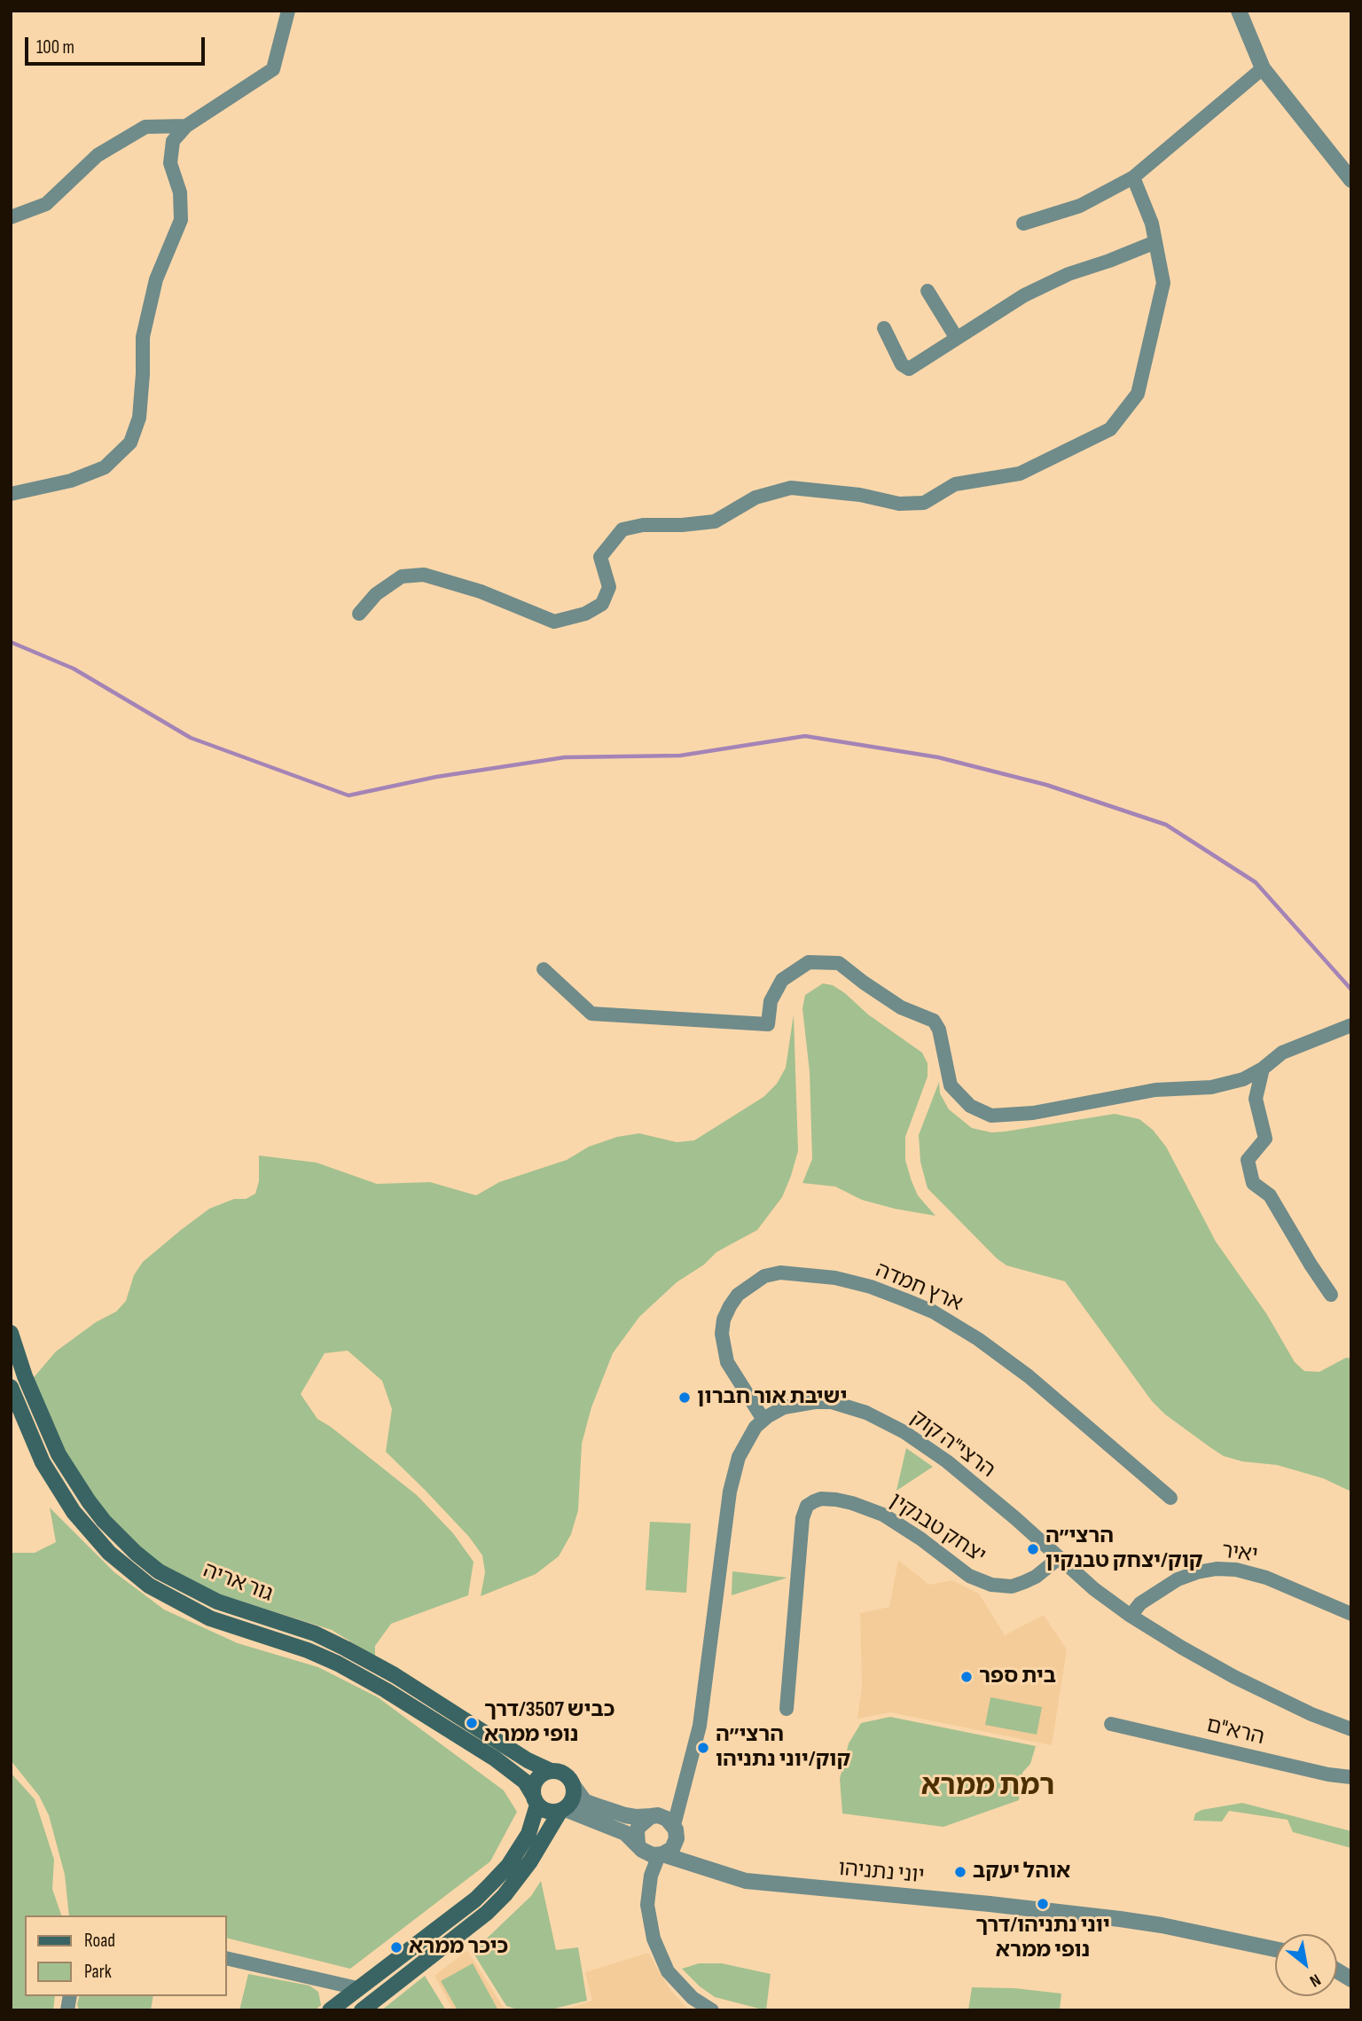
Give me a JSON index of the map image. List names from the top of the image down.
{
  "streets": {
    "main road": ["גור אריה"],
    "street": [
      "ארץ חמדה",
      "הרצי\"ה קוק",
      "יצחק טבנקין",
      "יאיר",
      "הרא\"ם",
      "יוני נתניהו"
    ]
  },
  "crossings": [
    ["ארץ חמדה", "הרצי\"ה קוק"],
    ["הרצי\"ה קוק", "יצחק טבנקין"],
    ["הרצי\"ה קוק", "יאיר"],
    ["הרצי\"ה קוק", "יוני נתניהו"]
  ],
  "districts": ["רמת ממרא"],
  "places": [
    "ישיבת אור חברון",
    "הרצי״ה קוק/יצחק טבנקין",
    "בית ספר",
    "כביש 3507/דרך נופי ממרא",
    "הרצי״ה קוק/יוני נתניהו",
    "אוהל יעקב",
    "יוני נתניהו/דרך נופי ממרא",
    "כיכר ממרא"
  ],
  "legend": ["Road", "Park"],
  "scale_bar": "100 m",
  "north": "bottom right"
}
